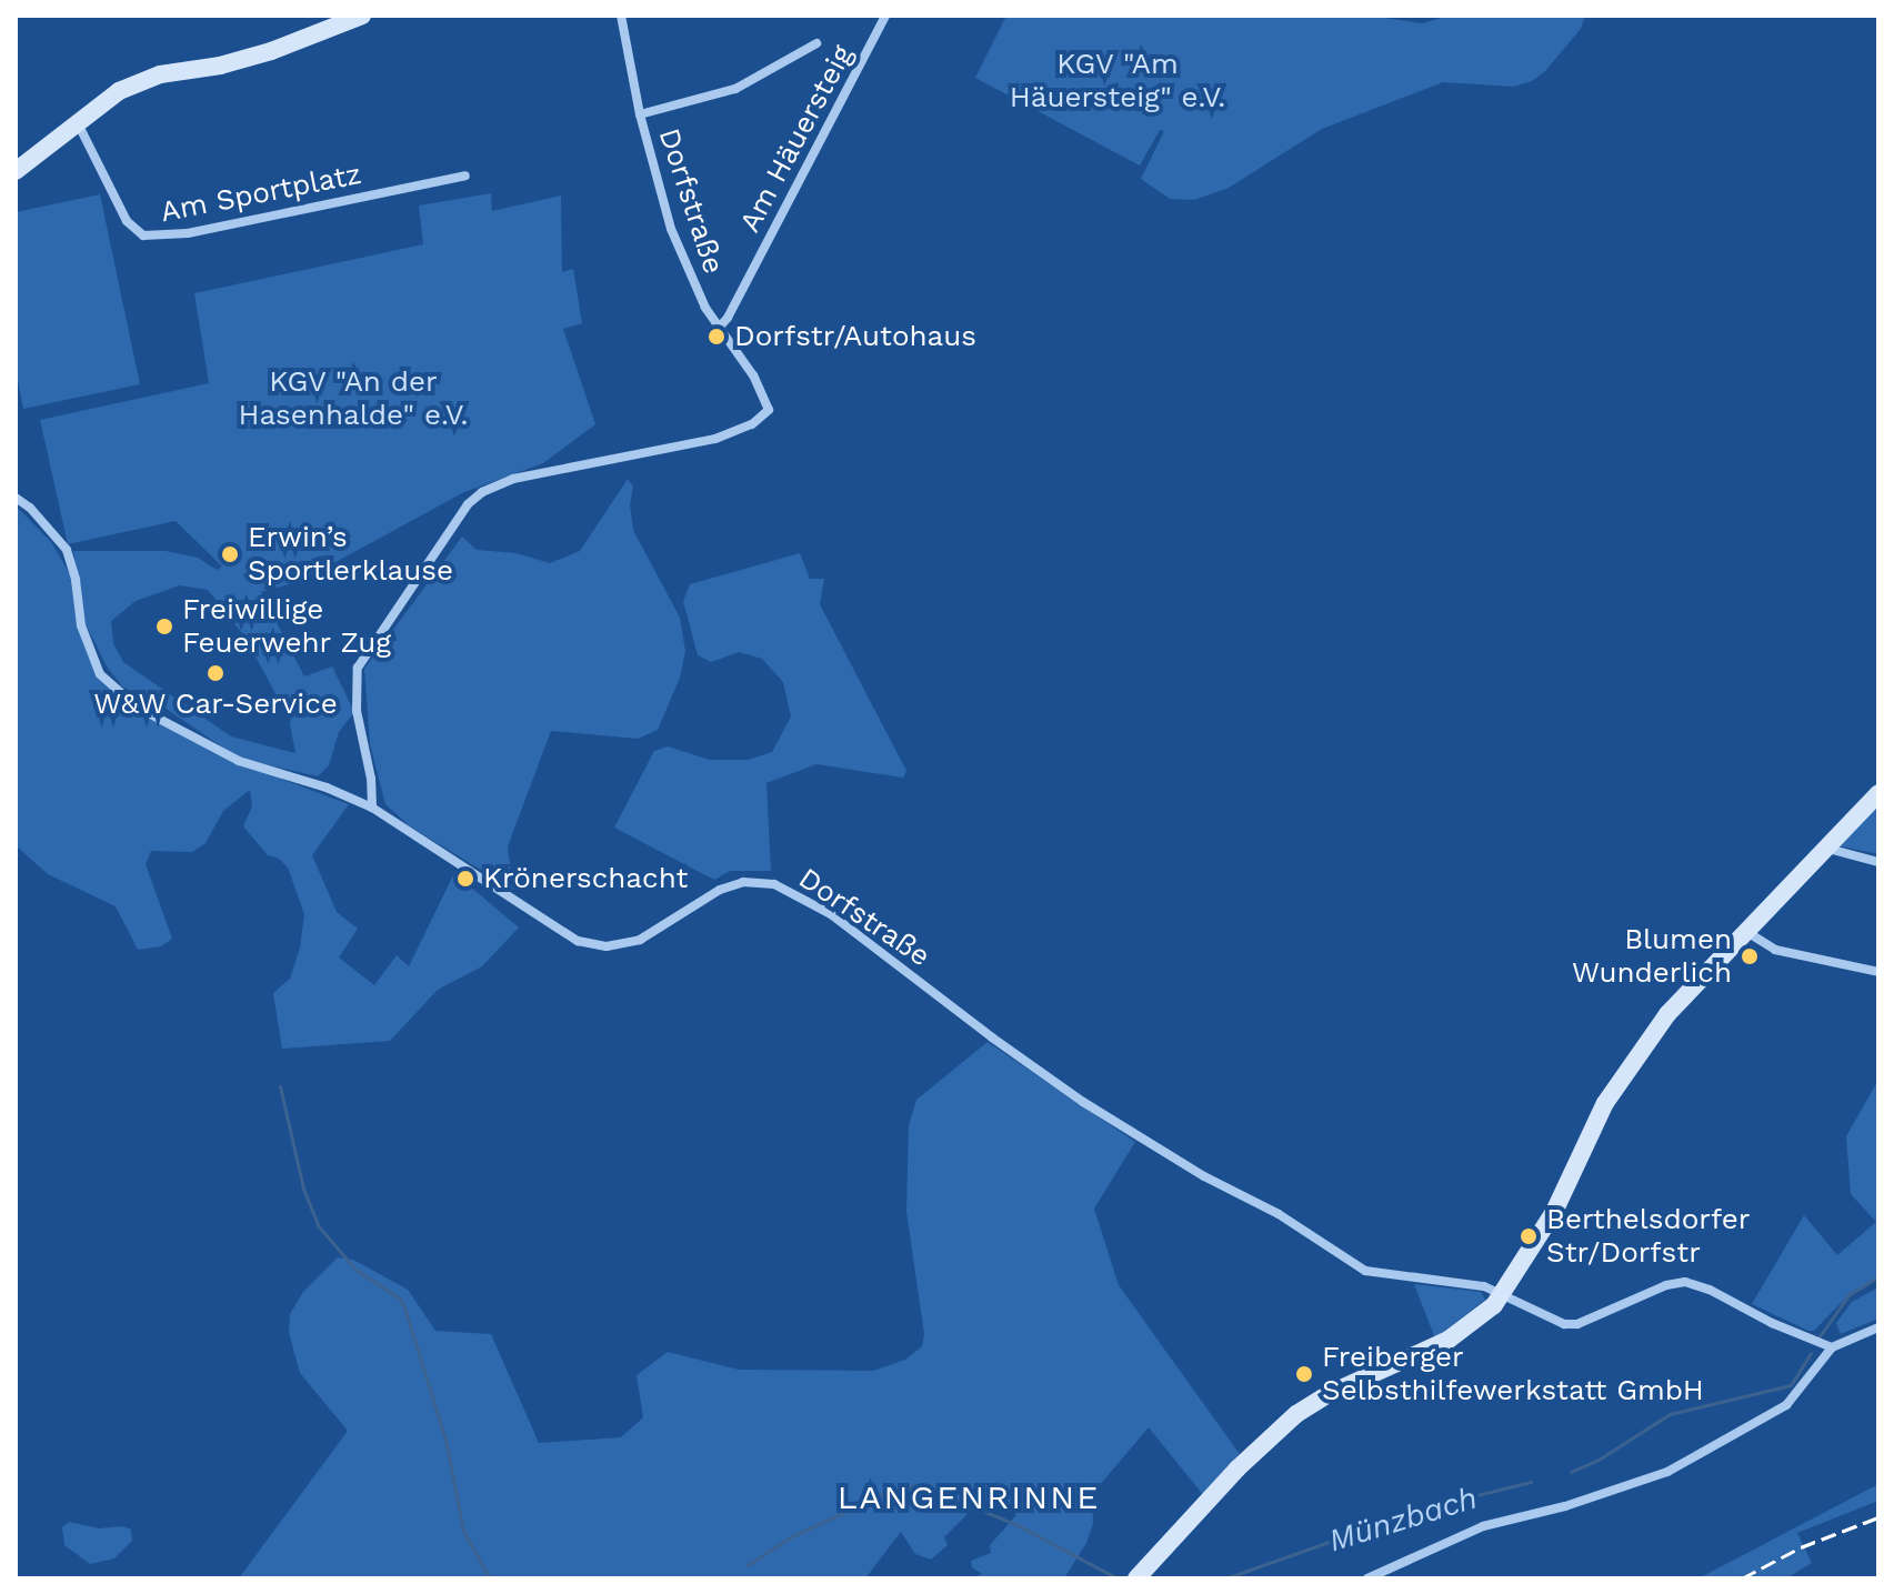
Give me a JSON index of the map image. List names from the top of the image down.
{
  "streets": {
    "street": ["Am Häuersteig", "Am Sportplatz", "Dorfstraße"]
  },
  "crossings": [
    ["Am Häuersteig", "Dorfstraße"]
  ],
  "districts": ["LANGENRINNE"],
  "water": ["Münzbach"],
  "parks": ["KGV \"Am Häuersteig\" e.V.", "KGV \"An der Hasenhalde\" e.V."],
  "places": [
    "Dorfstr/Autohaus",
    "Erwin’s Sportlerklause",
    "Freiwillige Feuerwehr Zug",
    "W&W Car-Service",
    "Krönerschacht",
    "Blumen Wunderlich",
    "Berthelsdorfer Str/Dorfstr",
    "Freiberger Selbsthilfewerkstatt GmbH"
  ]
}
